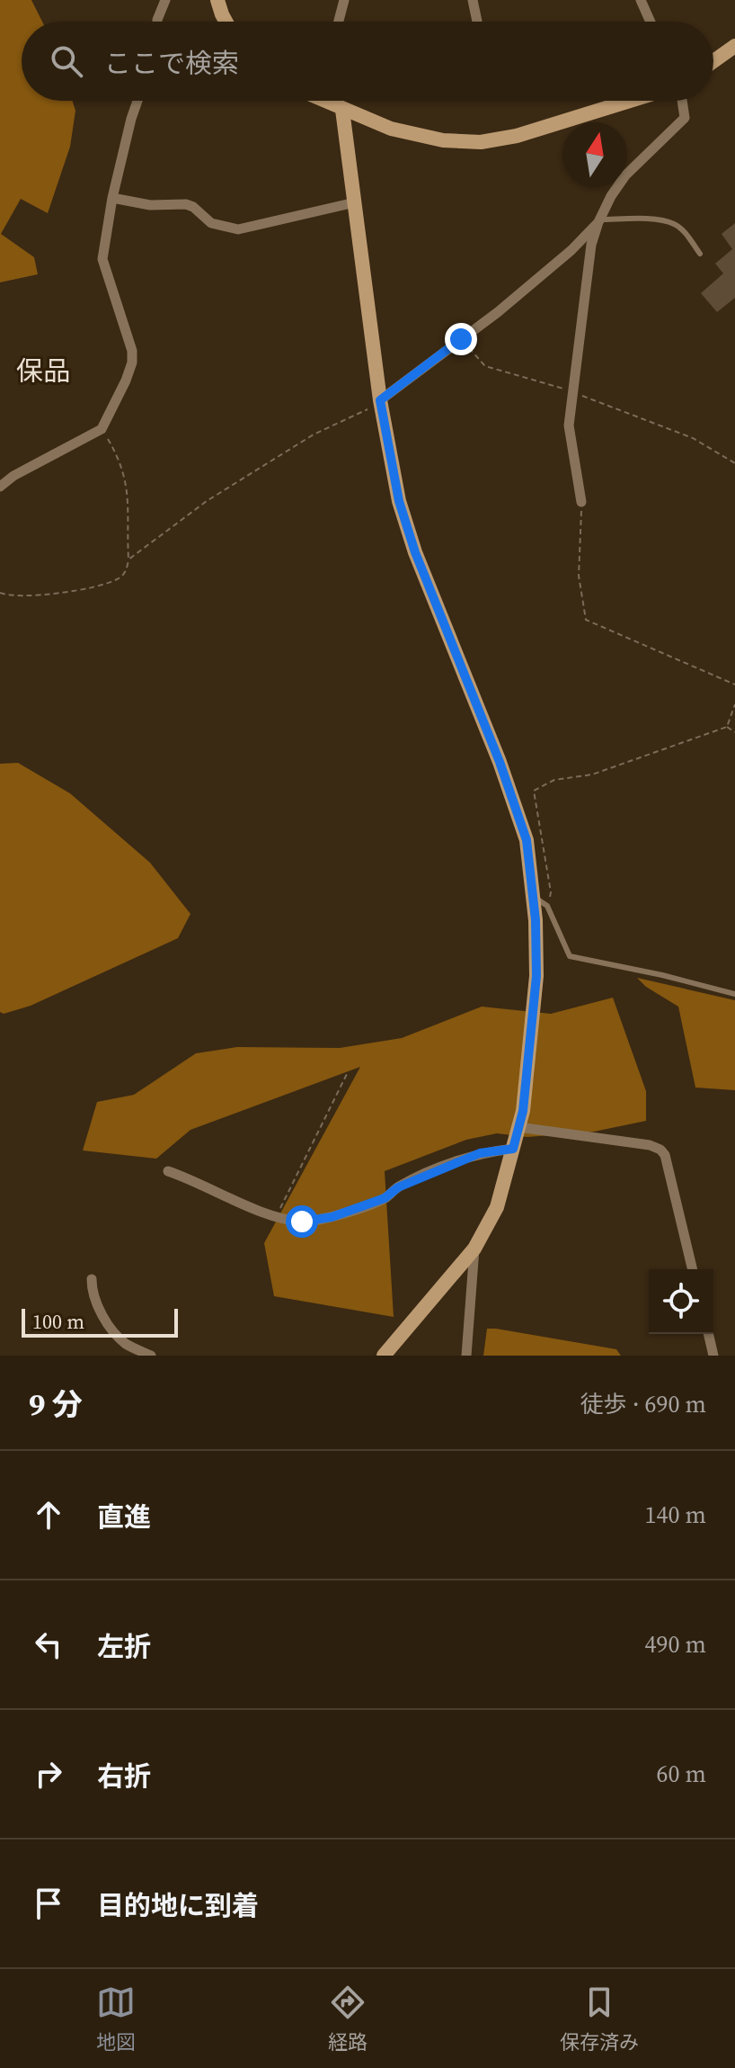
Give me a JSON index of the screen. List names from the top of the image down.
{
  "districts": ["保品"],
  "scale_bar": "100 m",
  "north": "top",
  "page": {
    "search": "ここで検索",
    "scale": "100 m",
    "heading": ["9 分", "徒歩 · 690 m"],
    "list": [
      ["直進", "140 m"],
      ["左折", "490 m"],
      ["右折", "60 m"],
      "目的地に到着"
    ],
    "nav": ["地図", "経路", "保存済み"]
  }
}
